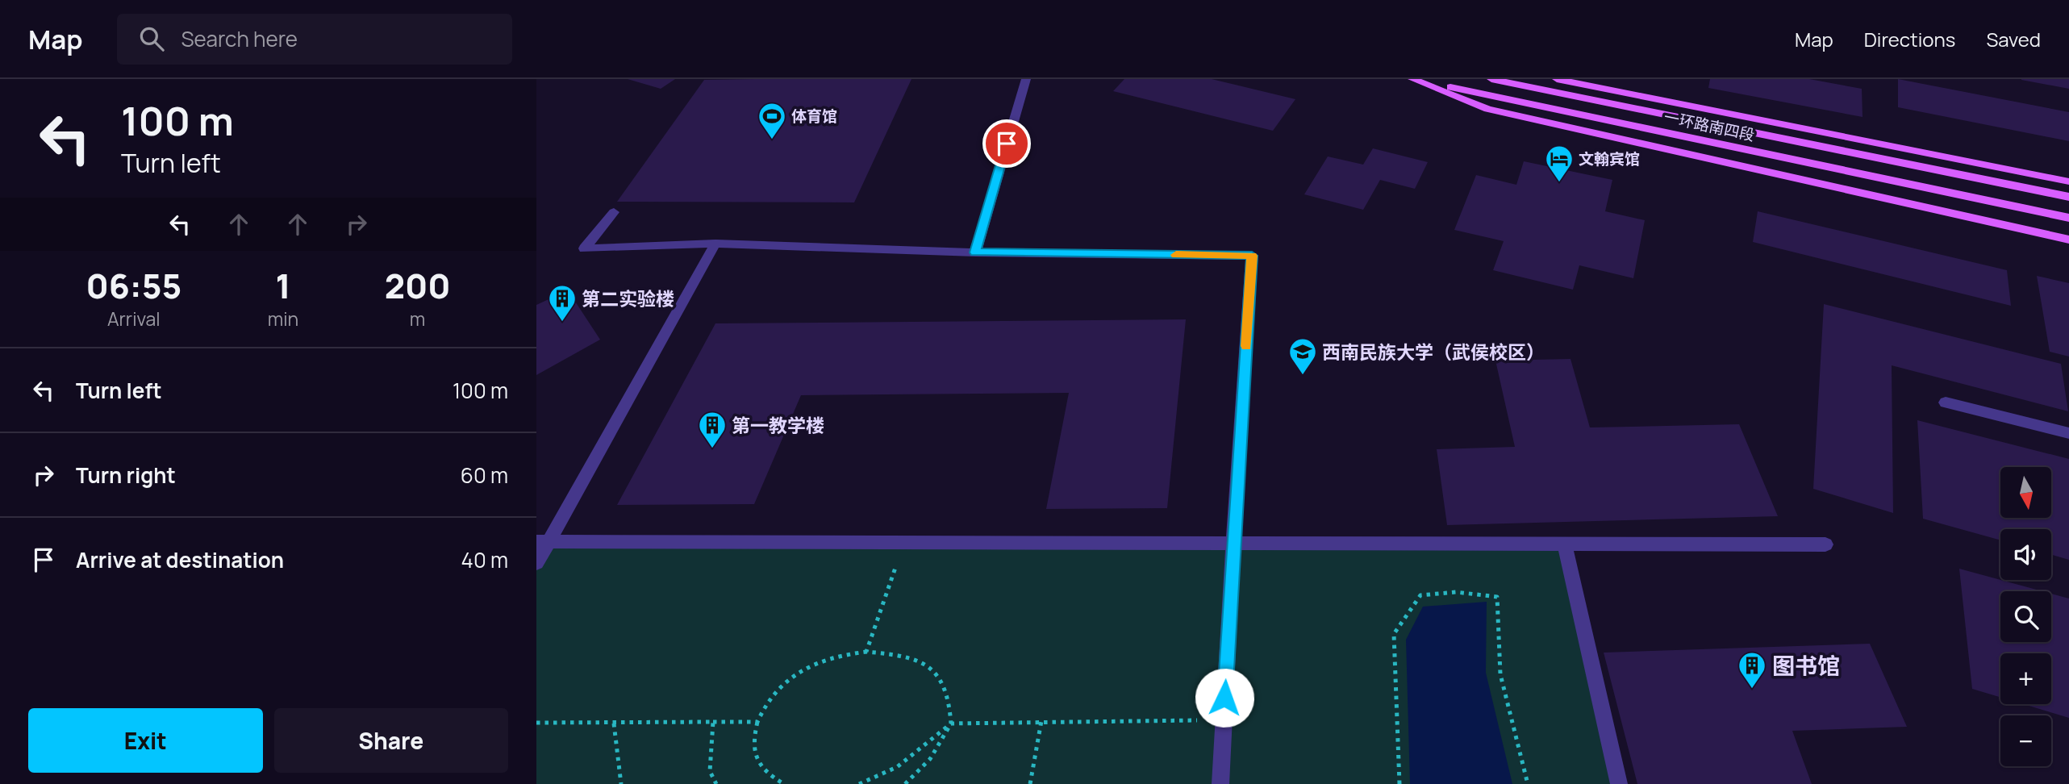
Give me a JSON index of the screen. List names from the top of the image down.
{
  "streets": {
    "main road": ["一环路南四段"]
  },
  "places": {
    "sports": ["体育馆"],
    "hotel": ["文翰宾馆"],
    "building": ["第二实验楼", "第一教学楼", "图书馆"],
    "school or university": ["西南民族大学（武侯校区）"]
  },
  "north": "bottom",
  "page": {
    "header": "Map",
    "search": "Search here",
    "nav": ["Map", "Directions", "Saved"],
    "turn": ["100 m", "Turn left"],
    "eta": [
      "06:55",
      "Arrival",
      "1",
      "min",
      "200",
      "m"
    ],
    "list": [
      {
        "name": "Turn left",
        "value": "100 m"
      },
      {
        "name": "Turn right",
        "value": "60 m"
      },
      {
        "name": "Arrive at destination",
        "value": "40 m"
      }
    ],
    "map_buttons": ["+", "−"],
    "buttons": ["Exit", "Share"]
  }
}
